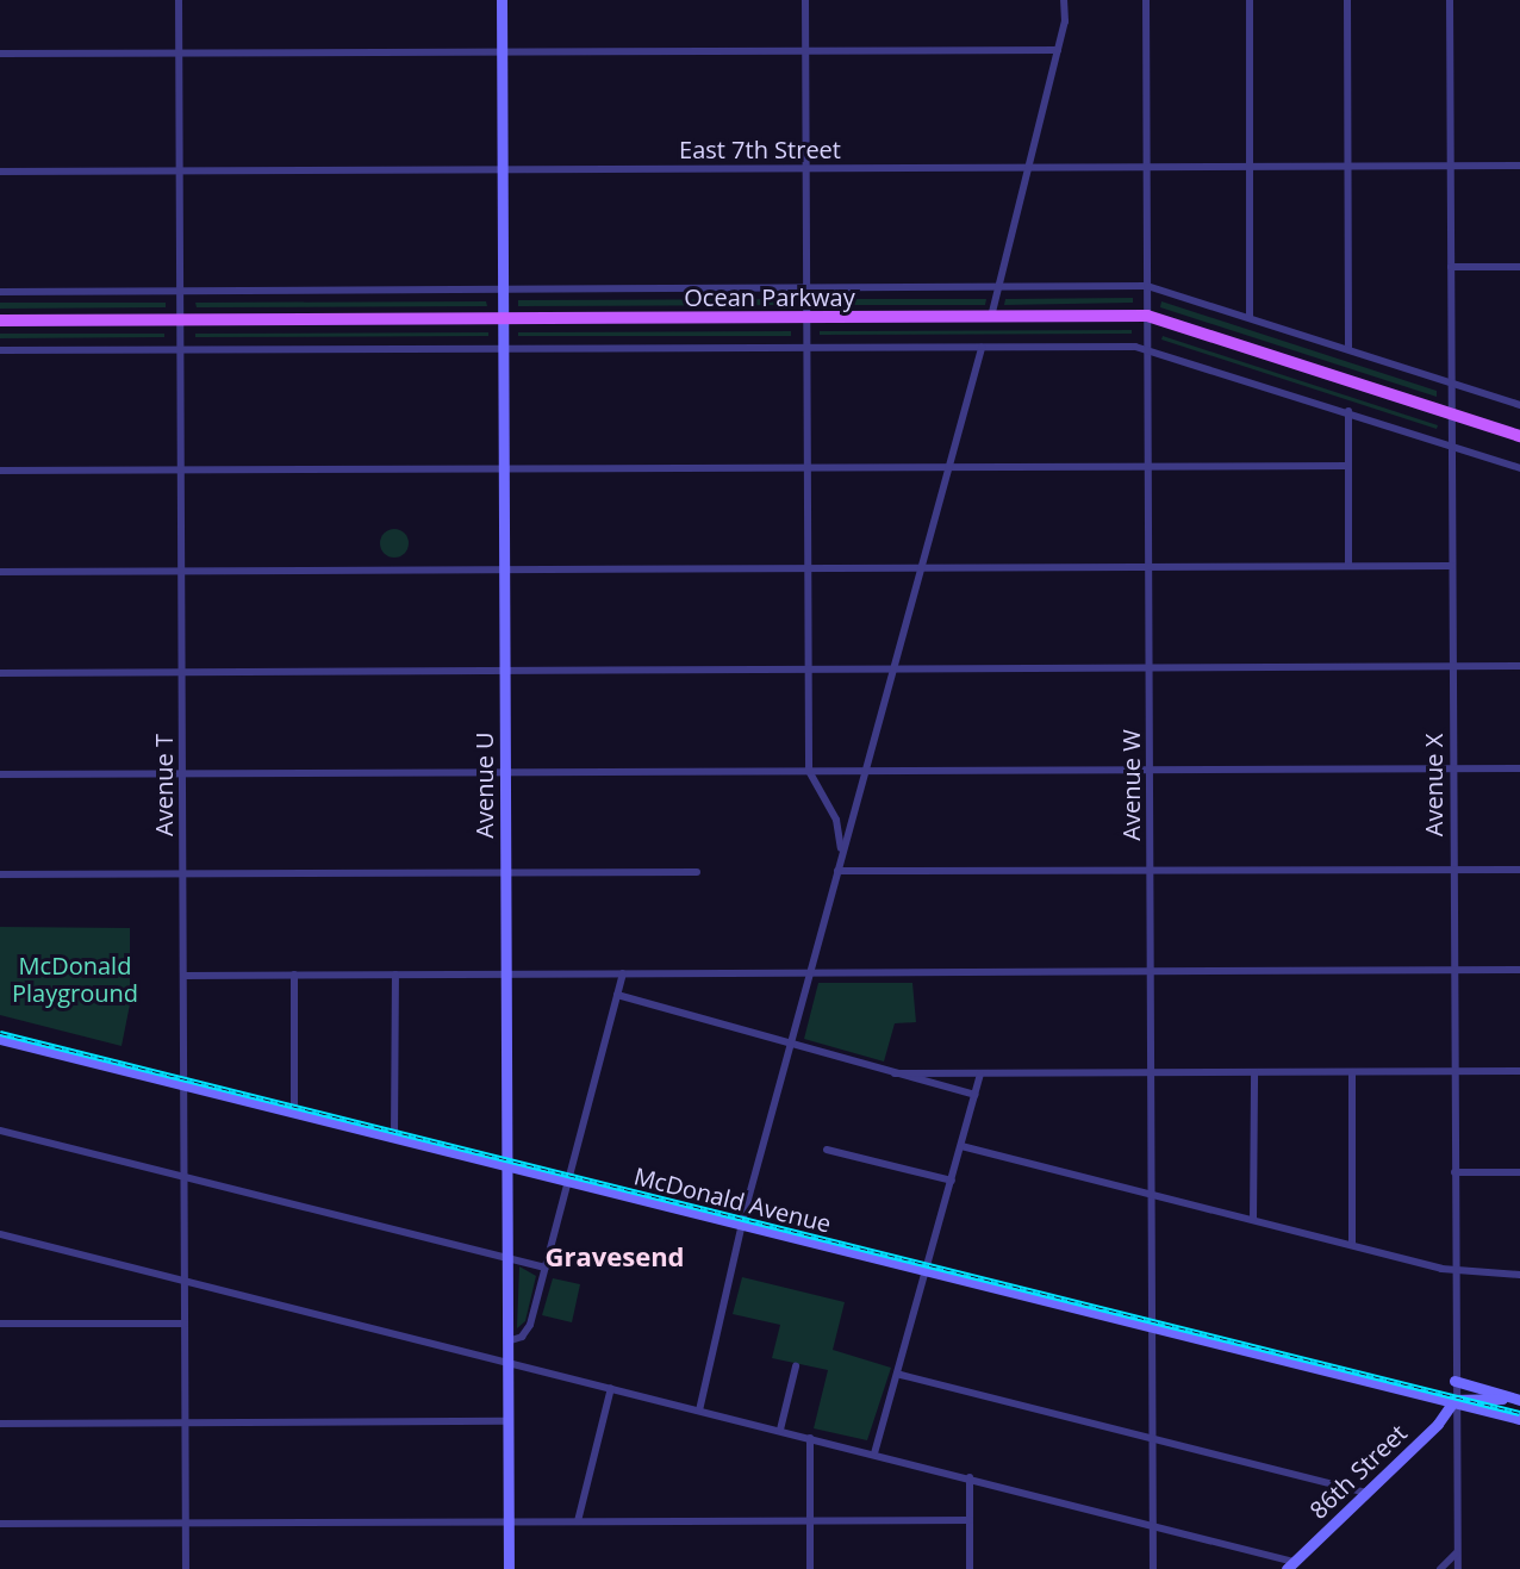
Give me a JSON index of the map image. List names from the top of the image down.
{
  "streets": {
    "main road": [
      "Ocean Parkway",
      "Avenue U",
      "McDonald Avenue",
      "86th Street"
    ],
    "street": [
      "East 7th Street",
      "Avenue T",
      "Avenue W",
      "Avenue X"
    ]
  },
  "crossings": [
    ["East 7th Street", "Avenue T"],
    ["East 7th Street", "Avenue U"],
    ["East 7th Street", "Avenue W"],
    ["East 7th Street", "Avenue X"],
    ["Ocean Parkway", "Avenue T"],
    ["Ocean Parkway", "Avenue U"],
    ["Ocean Parkway", "Avenue W"],
    ["Ocean Parkway", "Avenue X"],
    ["Avenue T", "McDonald Avenue"],
    ["Avenue U", "McDonald Avenue"],
    ["Avenue W", "McDonald Avenue"],
    ["Avenue X", "McDonald Avenue"],
    ["Avenue X", "86th Street"],
    ["McDonald Avenue", "86th Street"]
  ],
  "districts": ["Gravesend"],
  "parks": ["McDonald Playground"]
}
